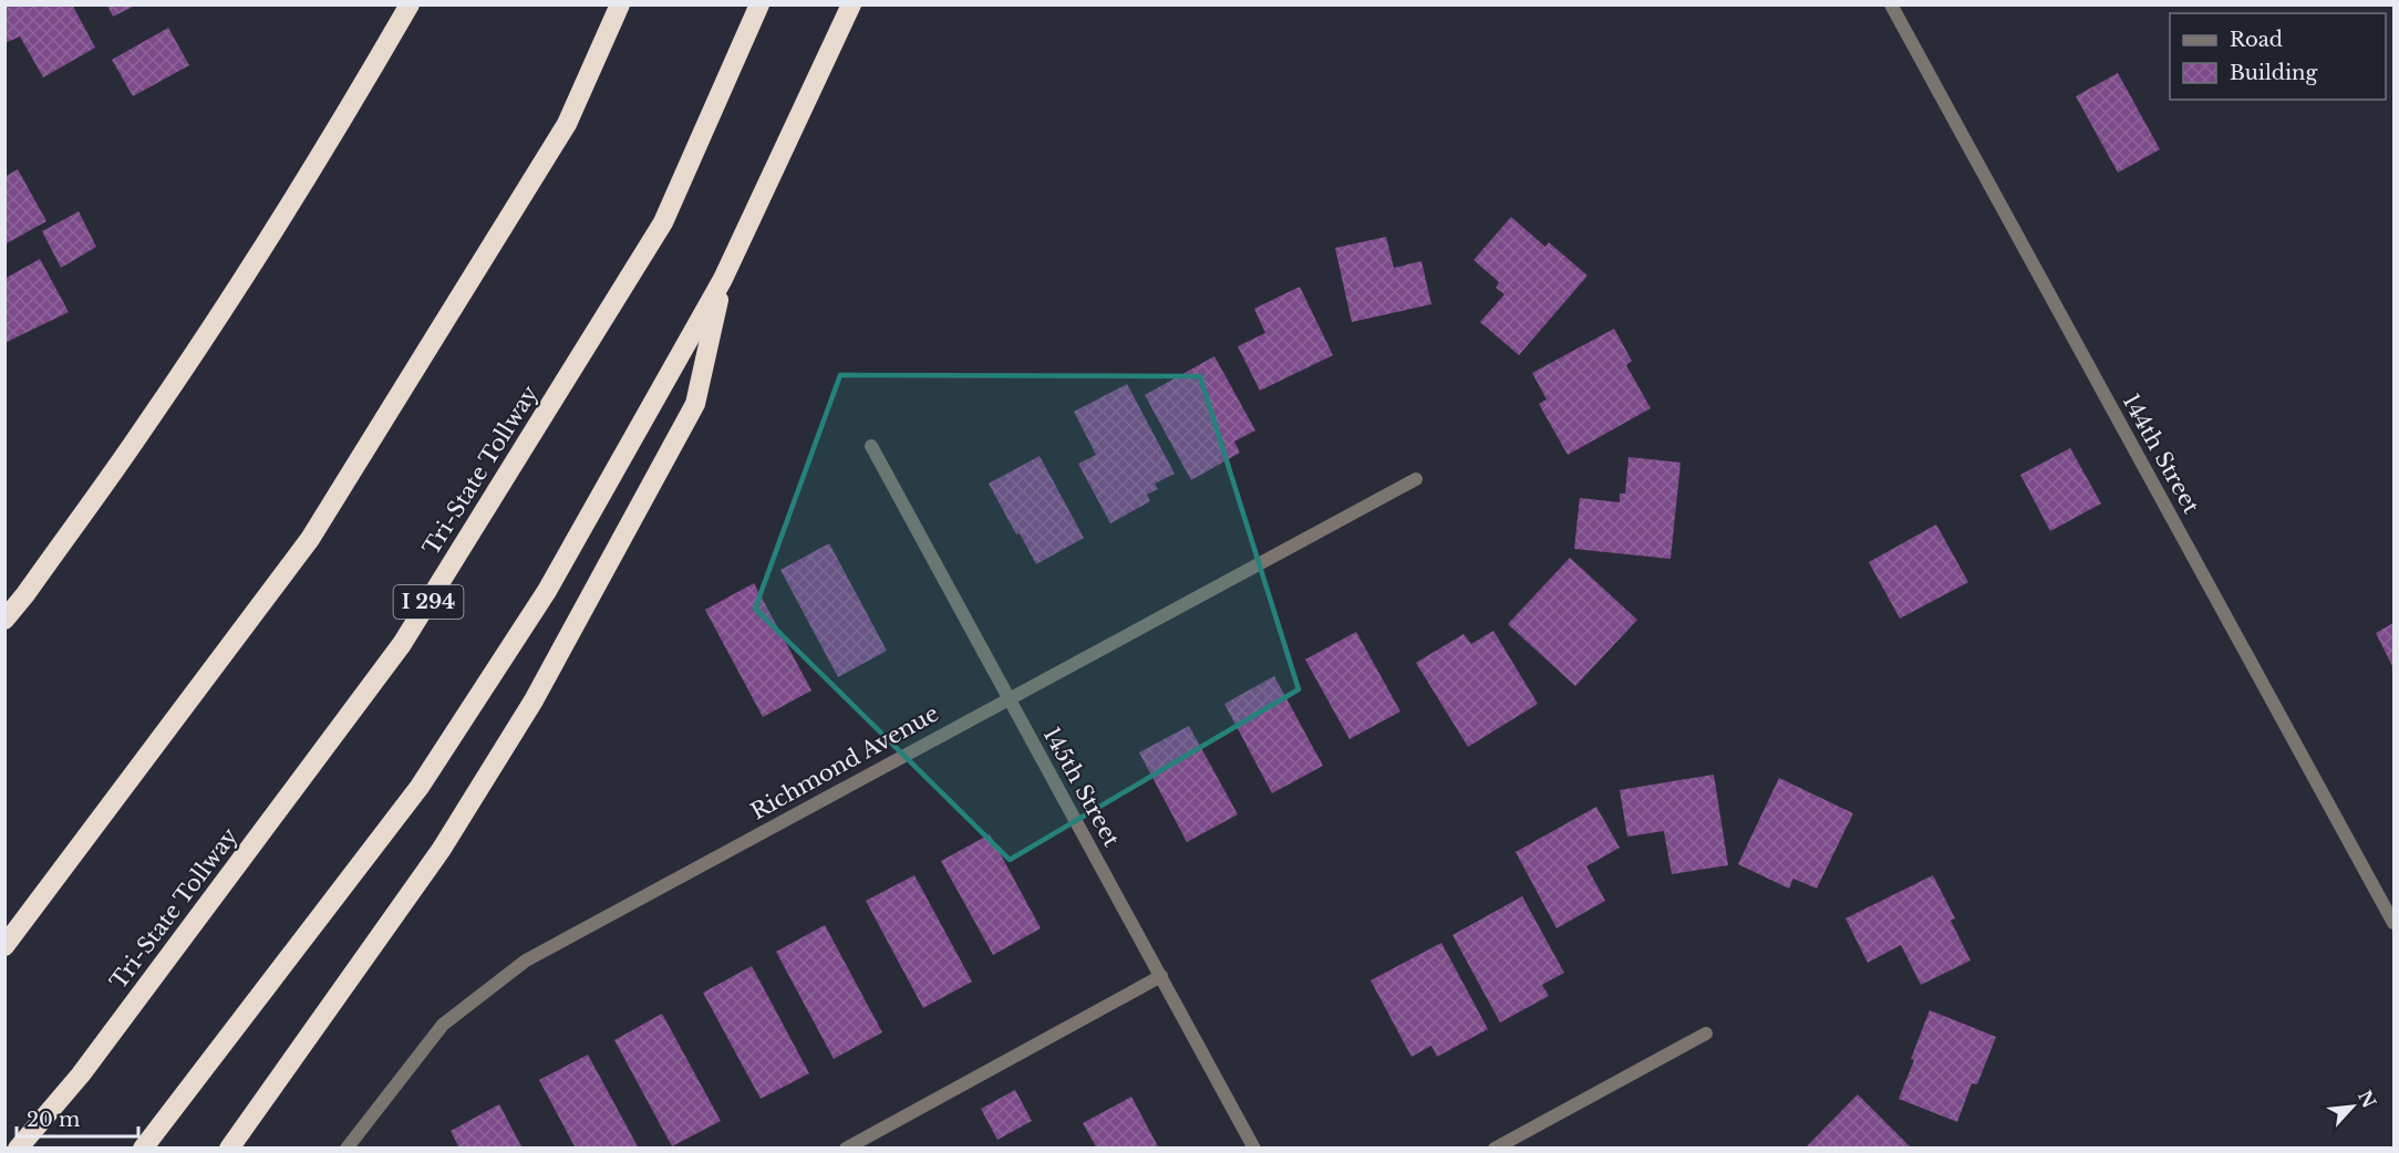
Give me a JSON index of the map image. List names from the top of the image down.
{
  "streets": {
    "highway": ["Tri-State Tollway", "I 294"],
    "street": ["144th Street", "Richmond Avenue", "145th Street"]
  },
  "crossings": [
    ["Richmond Avenue", "145th Street"]
  ],
  "legend": ["Road", "Building"],
  "scale_bar": "20 m",
  "north": "top right"
}
